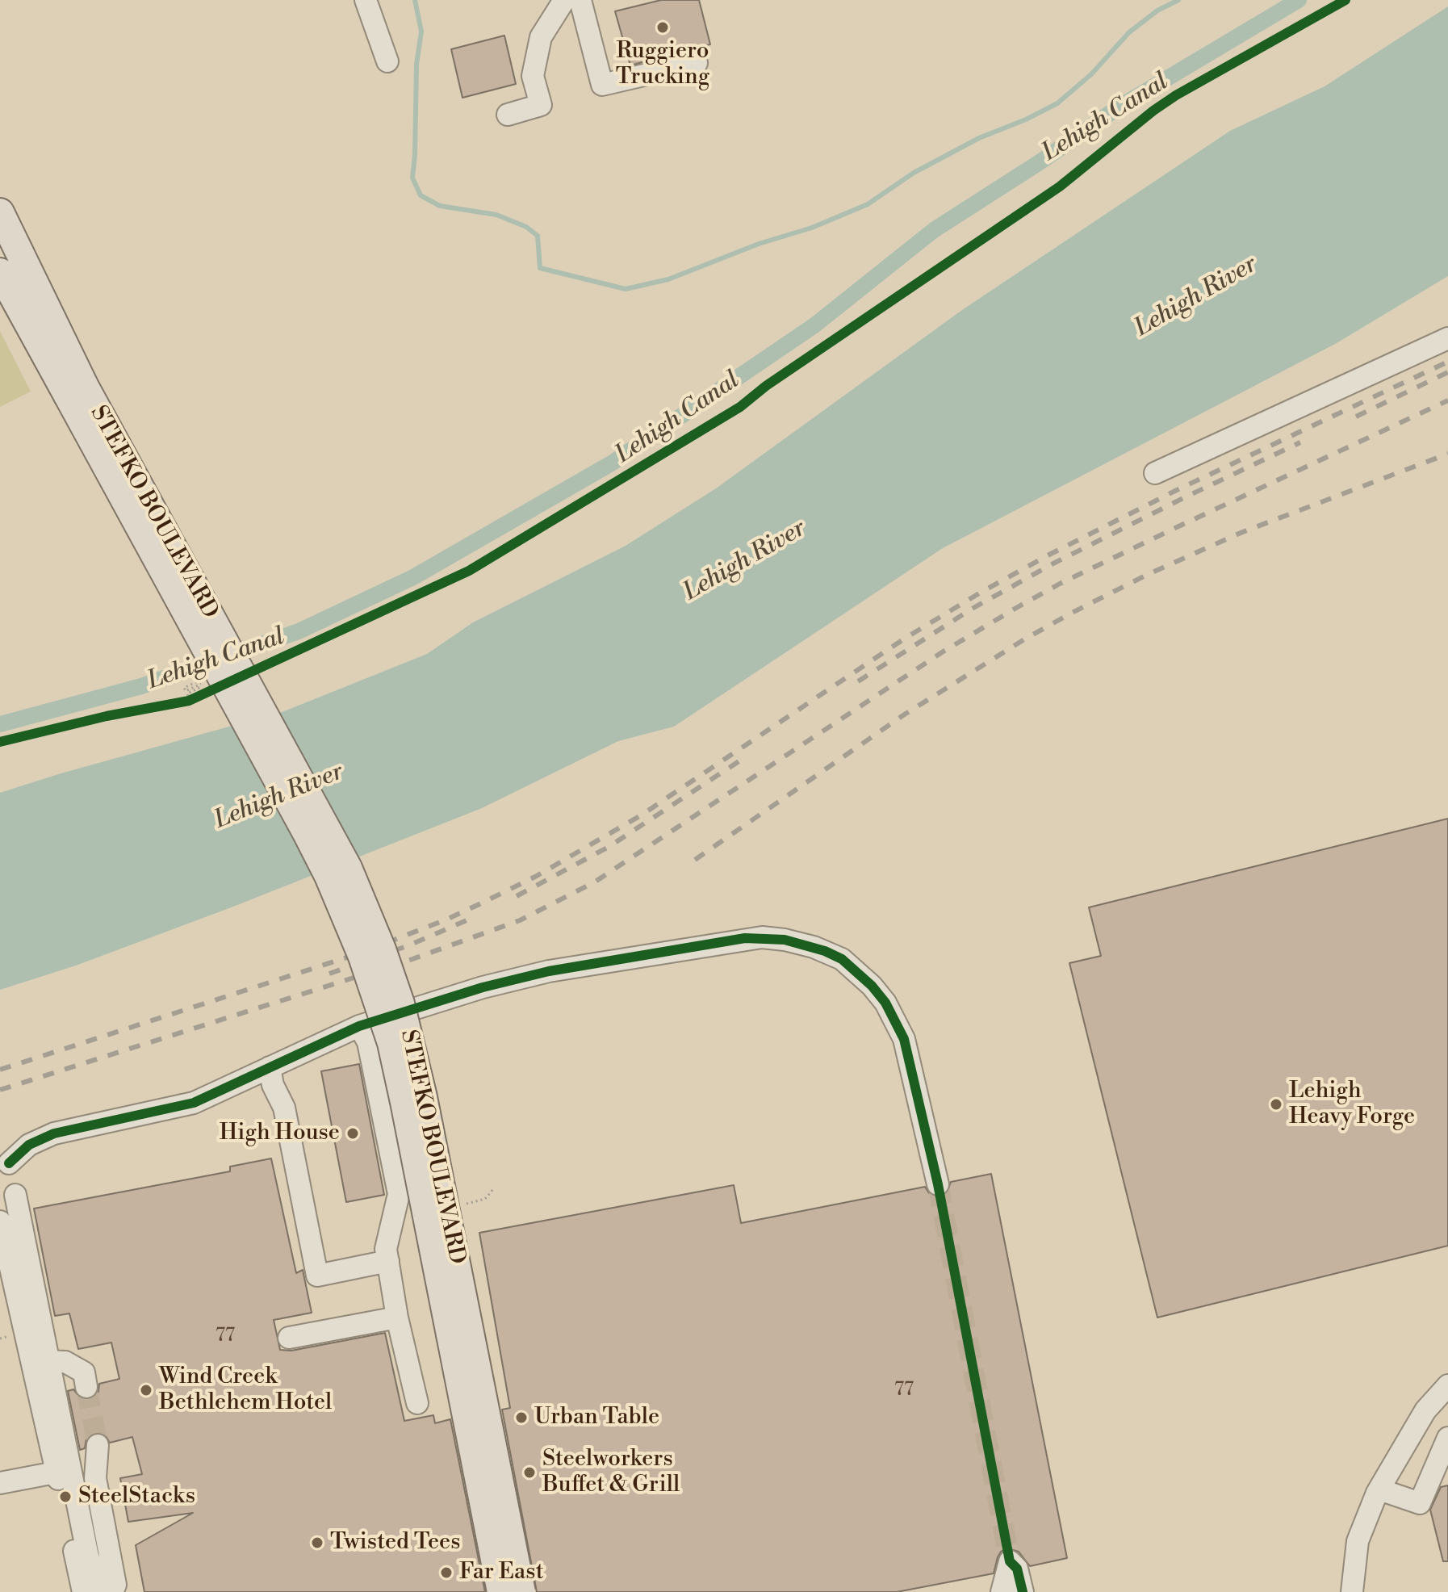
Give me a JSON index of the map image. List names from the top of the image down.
{
  "streets": {
    "main road": ["STEFKO BOULEVARD"]
  },
  "water": ["Lehigh Canal", "Lehigh River"],
  "places": [
    "Ruggiero Trucking",
    "Lehigh Heavy Forge",
    "High House",
    "Wind Creek Bethlehem Hotel",
    "Urban Table",
    "Steelworkers Buffet & Grill",
    "SteelStacks",
    "Twisted Tees",
    "Far East"
  ],
  "house_numbers": ["77", "77"]
}
